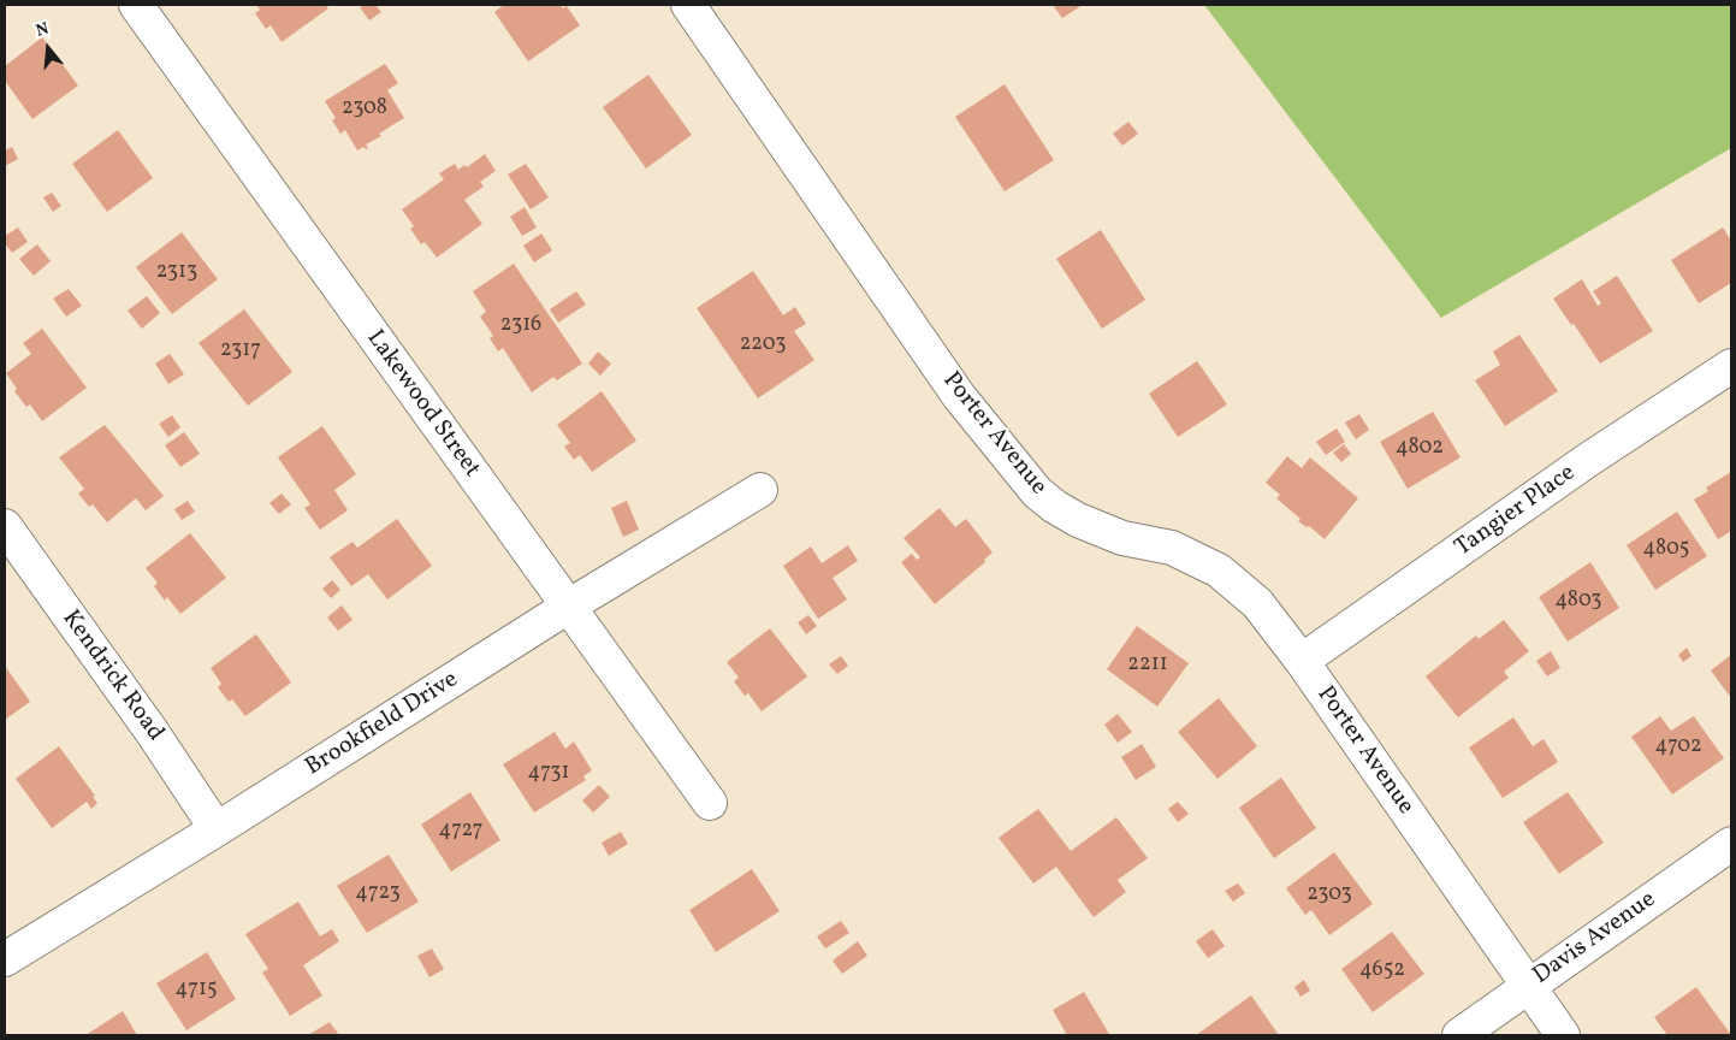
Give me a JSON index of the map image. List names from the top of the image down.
{
  "streets": {
    "street": [
      "Lakewood Street",
      "Porter Avenue",
      "Tangier Place",
      "Kendrick Road",
      "Brookfield Drive",
      "Davis Avenue"
    ]
  },
  "crossings": [
    ["Lakewood Street", "Brookfield Drive"],
    ["Porter Avenue", "Tangier Place"],
    ["Porter Avenue", "Davis Avenue"],
    ["Kendrick Road", "Brookfield Drive"]
  ],
  "house_numbers": [
    "2308",
    "2313",
    "2316",
    "2203",
    "2317",
    "4802",
    "4805",
    "4803",
    "2211",
    "4702",
    "4731",
    "4727",
    "4723",
    "2303",
    "4652",
    "4715"
  ],
  "north": "top"
}
